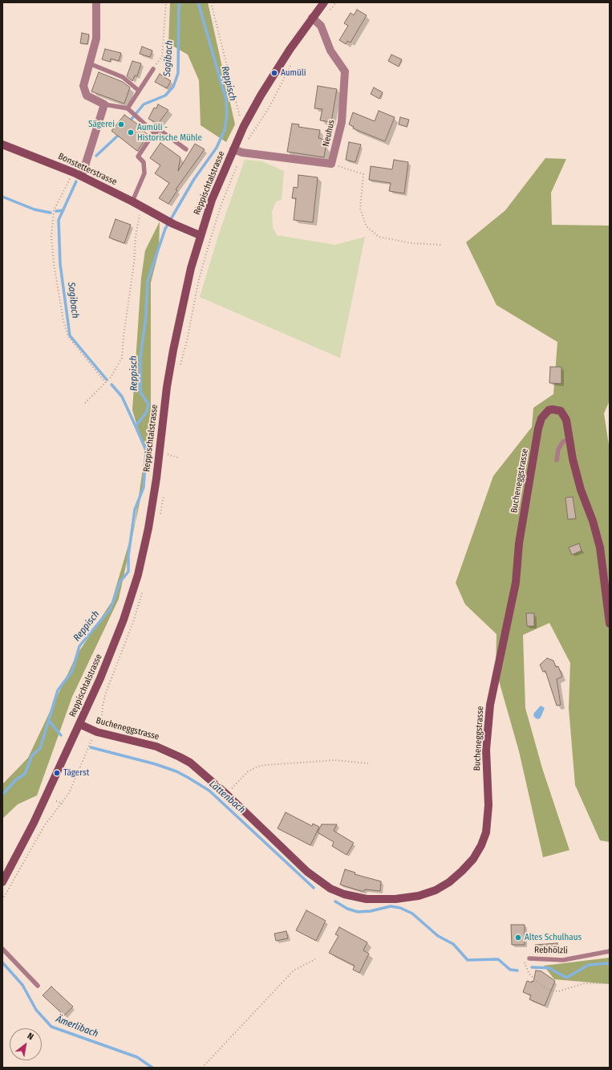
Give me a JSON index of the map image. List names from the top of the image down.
{
  "streets": {
    "main road": ["Bonstetterstrasse", "Reppischtalstrasse", "Bucheneggstrasse"],
    "street": ["Neuhus"],
    "lane": ["Rebhölzli"]
  },
  "crossings": [
    ["Neuhus", "Reppischtalstrasse"],
    ["Bonstetterstrasse", "Reppischtalstrasse"],
    ["Reppischtalstrasse", "Bucheneggstrasse"]
  ],
  "water": [
    "Sagibach",
    "Reppisch",
    "Lättenbach",
    "Ämerlibach"
  ],
  "places": [
    "Aumüli",
    "Sägerei",
    "Aumüli - Historische Mühle",
    "Tägerst",
    "Altes Schulhaus"
  ],
  "north": "top right"
}
